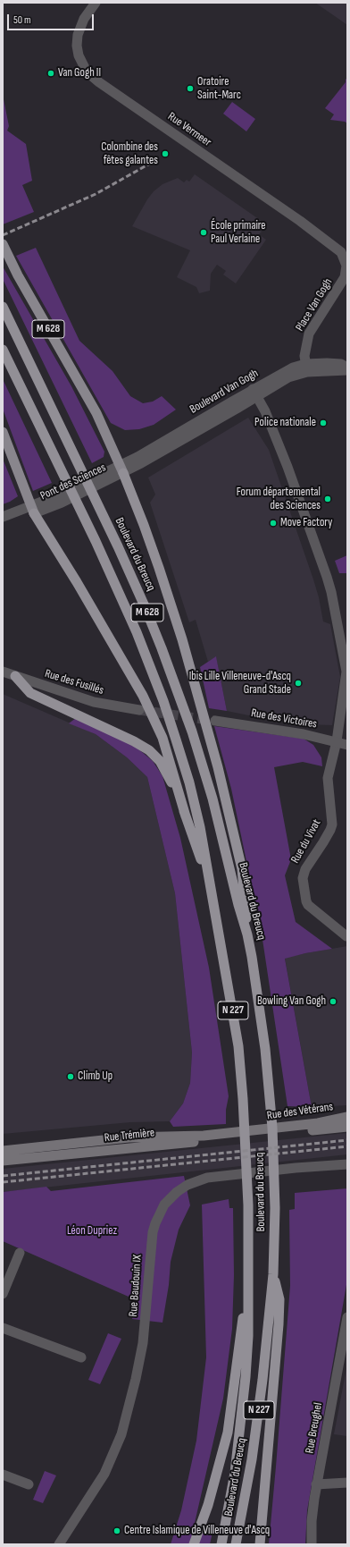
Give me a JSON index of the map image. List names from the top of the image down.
{
  "streets": {
    "highway": ["M 628", "Boulevard du Breucq", "N 227"],
    "main road": ["Rue des Vétérans", "Rue Trémière"],
    "street": [
      "Rue Vermeer",
      "Place Van Gogh",
      "Boulevard Van Gogh",
      "Pont des Sciences",
      "Rue des Fusillés",
      "Rue des Victoires",
      "Rue du Vivat",
      "Rue Baudouin IX",
      "Rue Breughel"
    ]
  },
  "crossings": [
    ["Rue Vermeer", "Place Van Gogh"],
    ["Place Van Gogh", "Boulevard Van Gogh"],
    ["M 628", "Boulevard Van Gogh"],
    ["M 628", "Pont des Sciences"],
    ["Boulevard Van Gogh", "Pont des Sciences"],
    ["Boulevard Van Gogh", "Rue du Vivat"],
    ["Rue des Victoires", "Rue du Vivat"],
    ["Rue des Vétérans", "Rue Trémière"]
  ],
  "parks": ["Léon Dupriez"],
  "places": [
    "Van Gogh II",
    "Oratoire Saint-Marc",
    "Colombine des fêtes galantes",
    "École primaire Paul Verlaine",
    "Police nationale",
    "Forum départemental des Sciences",
    "Move Factory",
    "Ibis Lille Villeneuve-d'Ascq Grand Stade",
    "Bowling Van Gogh",
    "Climb Up",
    "Centre Islamique de Villeneuve d'Ascq"
  ],
  "scale_bar": "50 m"
}
